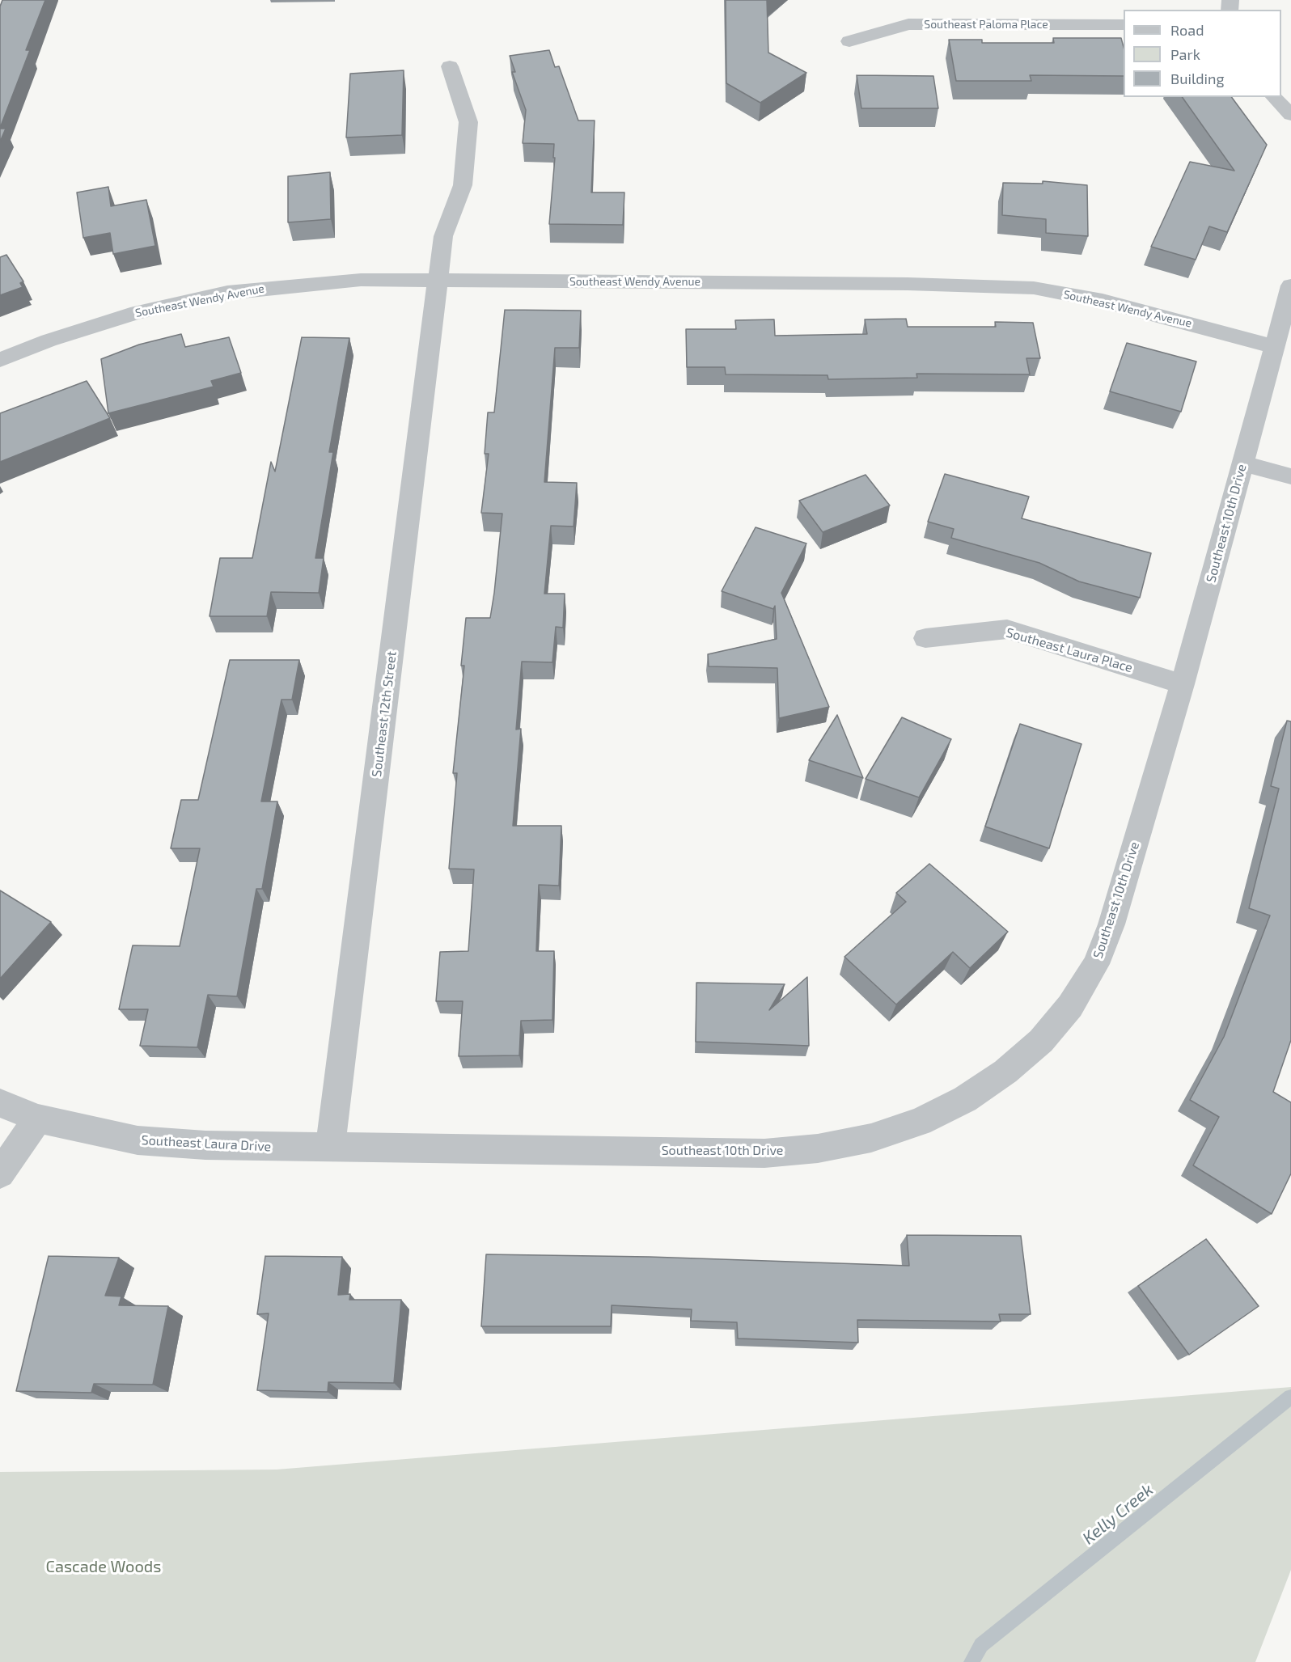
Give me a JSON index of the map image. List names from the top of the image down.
{
  "streets": {
    "street": [
      "Southeast Paloma Place",
      "Southeast Wendy Avenue",
      "Southeast 10th Drive",
      "Southeast Laura Place",
      "Southeast 12th Street",
      "Southeast Laura Drive"
    ]
  },
  "crossings": [
    ["Southeast Wendy Avenue", "Southeast 10th Drive"],
    ["Southeast Wendy Avenue", "Southeast 12th Street"],
    ["Southeast 10th Drive", "Southeast Laura Place"],
    ["Southeast 10th Drive", "Southeast 12th Street"],
    ["Southeast 10th Drive", "Southeast Laura Drive"],
    ["Southeast 12th Street", "Southeast Laura Drive"]
  ],
  "water": ["Kelly Creek"],
  "parks": ["Cascade Woods"],
  "legend": ["Road", "Park", "Building"]
}
